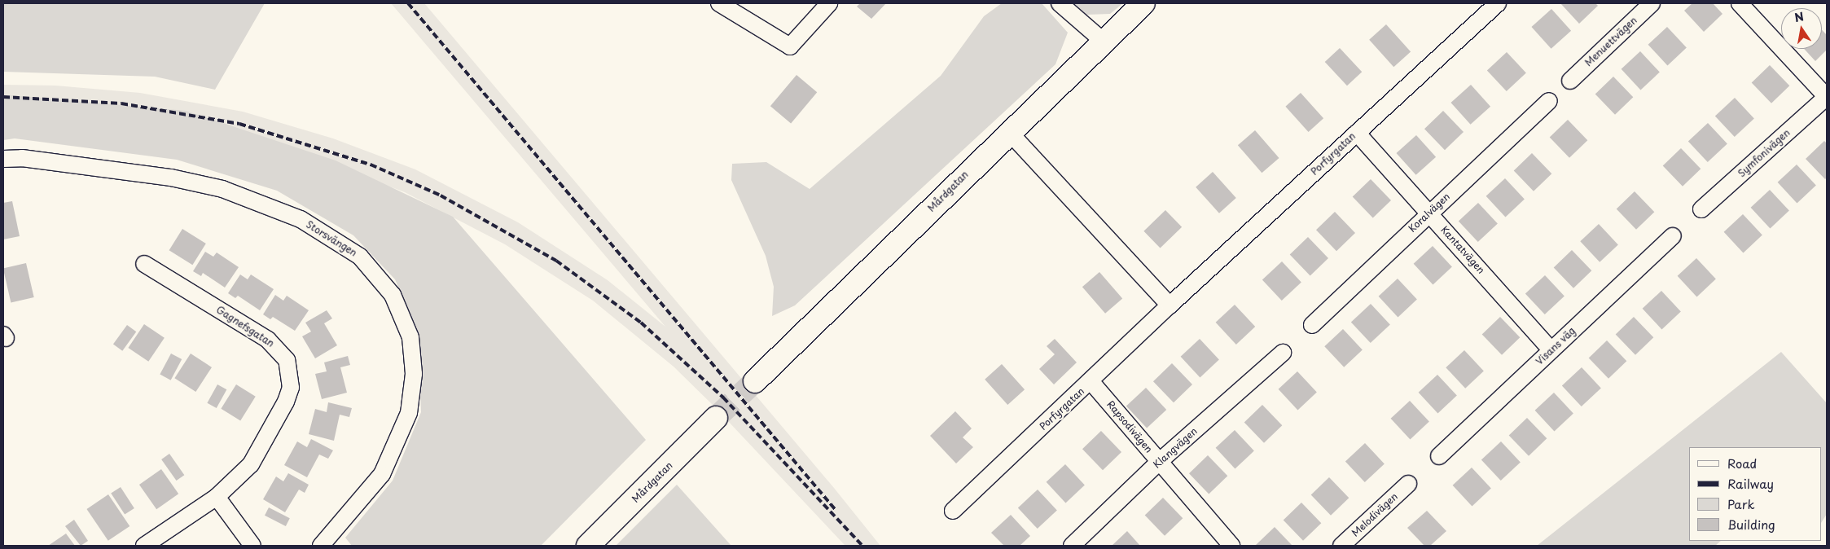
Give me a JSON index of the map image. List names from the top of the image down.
{
  "streets": {
    "street": [
      "Menuettvägen",
      "Symfonivägen",
      "Porfyrgatan",
      "Mårdgatan",
      "Koralvägen",
      "Storsvängen",
      "Kantatvägen",
      "Gagnefsgatan",
      "Visans väg",
      "Rapsodivägen",
      "Klangvägen",
      "Melodivägen"
    ]
  },
  "crossings": [
    ["Porfyrgatan", "Kantatvägen"],
    ["Porfyrgatan", "Rapsodivägen"],
    ["Koralvägen", "Kantatvägen"],
    ["Kantatvägen", "Visans väg"],
    ["Rapsodivägen", "Klangvägen"]
  ],
  "legend": [
    "Road",
    "Railway",
    "Park",
    "Building"
  ],
  "north": "top"
}
